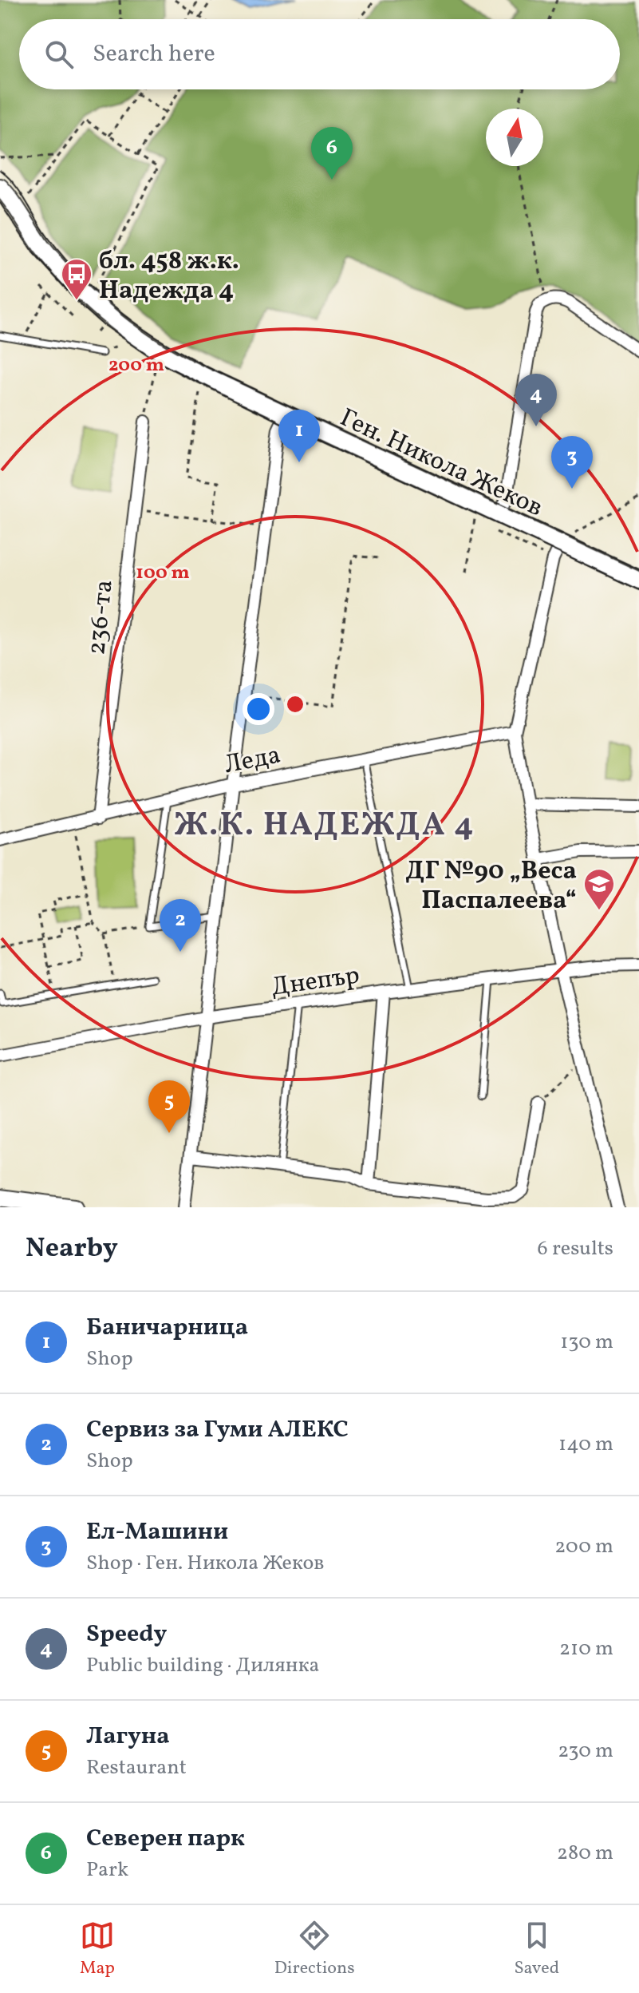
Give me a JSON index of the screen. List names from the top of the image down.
{
  "streets": {
    "street": [
      "Ген. Никола Жеков",
      "236-та",
      "Леда",
      "Днепър"
    ]
  },
  "crossings": [
    ["236-та", "Леда"]
  ],
  "districts": ["Ж.К. НАДЕЖДА 4"],
  "places": {
    "bus stop": ["бл. 458 ж.к. Надежда 4"],
    "school or university": ["ДГ №90 „Веса Паспалеева“"]
  },
  "north": "top",
  "page": {
    "search": "Search here",
    "pins": [
      "6",
      "4",
      "1",
      "3",
      "2",
      "5"
    ],
    "heading": ["Nearby", "6 results"],
    "list": [
      {
        "mark": "1",
        "name": "Баничарница",
        "note": "Shop",
        "value": "130 m"
      },
      {
        "mark": "2",
        "name": "Сервиз за Гуми АЛЕКС",
        "note": "Shop",
        "value": "140 m"
      },
      {
        "mark": "3",
        "name": "Ел-Машини",
        "note": "Shop · Ген. Никола Жеков",
        "value": "200 m"
      },
      {
        "mark": "4",
        "name": "Speedy",
        "note": "Public building · Дилянка",
        "value": "210 m"
      },
      {
        "mark": "5",
        "name": "Лагуна",
        "note": "Restaurant",
        "value": "230 m"
      },
      {
        "mark": "6",
        "name": "Северен парк",
        "note": "Park",
        "value": "280 m"
      }
    ],
    "nav": ["Map", "Directions", "Saved"]
  },
  "rings": ["200 m", "100 m"]
}
